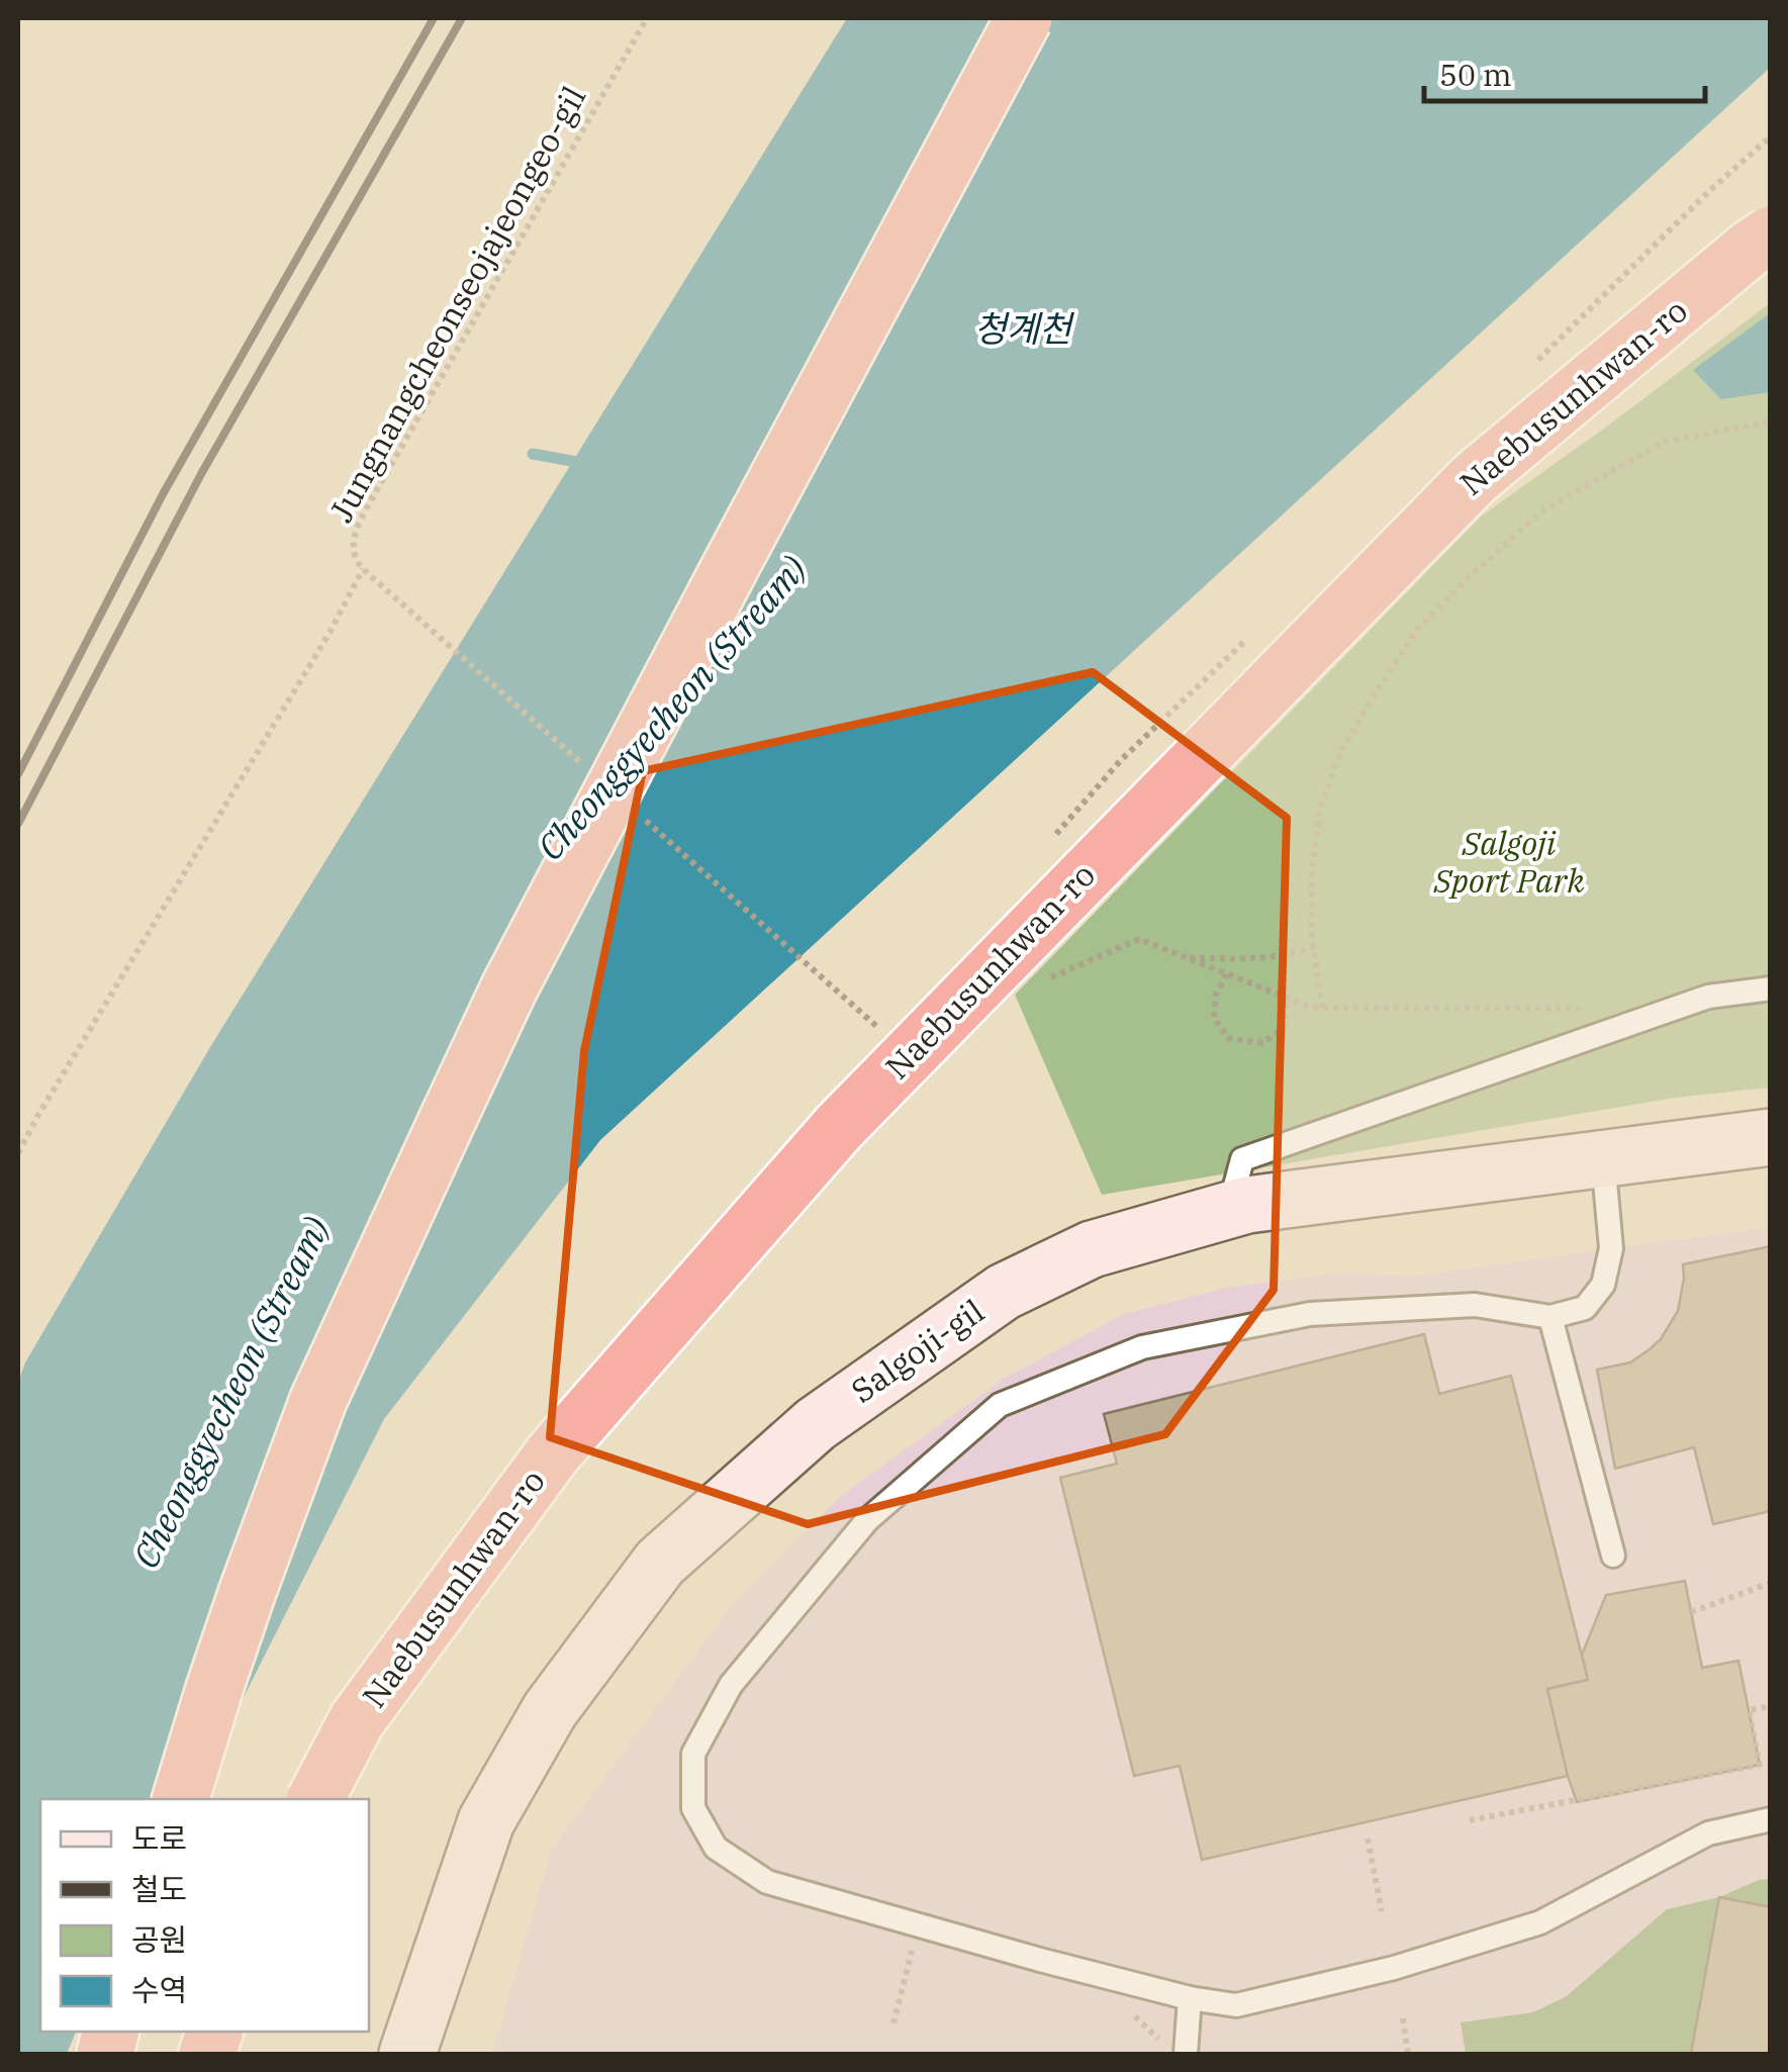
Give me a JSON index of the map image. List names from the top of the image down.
{
  "streets": {
    "highway": ["Naebusunhwan-ro"],
    "main road": ["Salgoji-gil"],
    "path": ["Jungnangcheonseojajeongeo-gil"]
  },
  "water": ["청계천", "Cheonggyecheon (Stream)"],
  "parks": ["Salgoji Sport Park"],
  "legend": [
    "도로",
    "철도",
    "공원",
    "수역"
  ],
  "scale_bar": "50 m"
}
